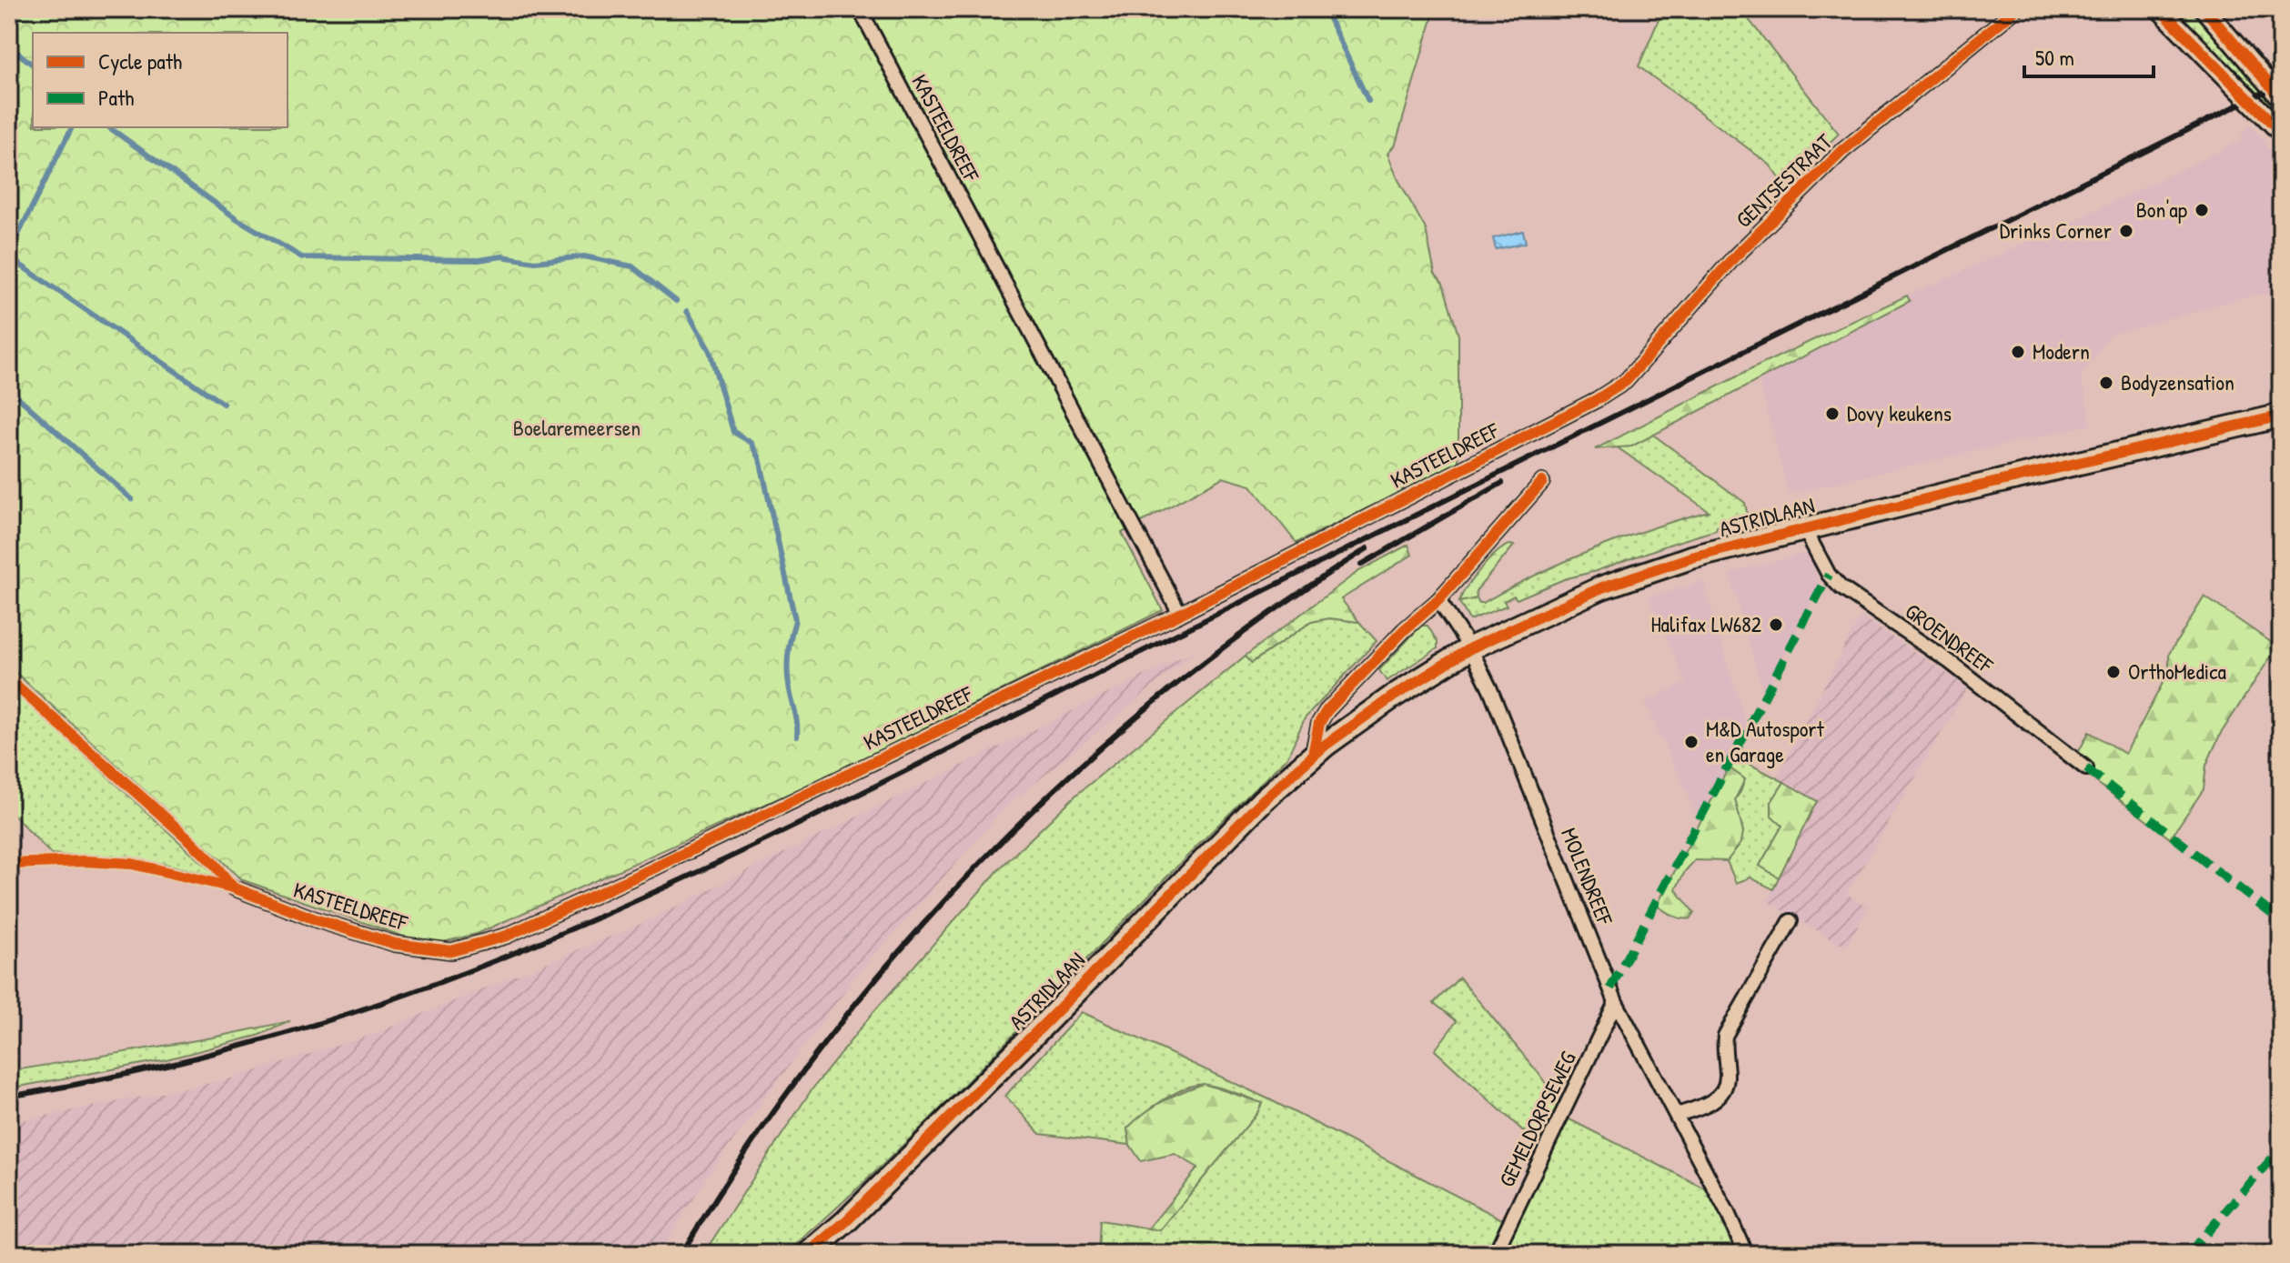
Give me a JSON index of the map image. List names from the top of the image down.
{
  "streets": {
    "main road": ["ASTRIDLAAN"],
    "street": [
      "KASTEELDREEF",
      "GENTSESTRAAT",
      "GROENDREEF",
      "MOLENDREEF",
      "GEMELDORPSEWEG"
    ]
  },
  "crossings": [
    ["KASTEELDREEF", "GENTSESTRAAT"],
    ["ASTRIDLAAN", "GROENDREEF"],
    ["ASTRIDLAAN", "MOLENDREEF"],
    ["MOLENDREEF", "GEMELDORPSEWEG"]
  ],
  "parks": ["Boelaremeersen"],
  "places": [
    "Bon'ap",
    "Drinks Corner",
    "Modern",
    "Bodyzensation",
    "Dovy keukens",
    "Halifax LW682",
    "OrthoMedica",
    "M&D Autosport en Garage"
  ],
  "legend": ["Cycle path", "Path"],
  "scale_bar": "50 m"
}
